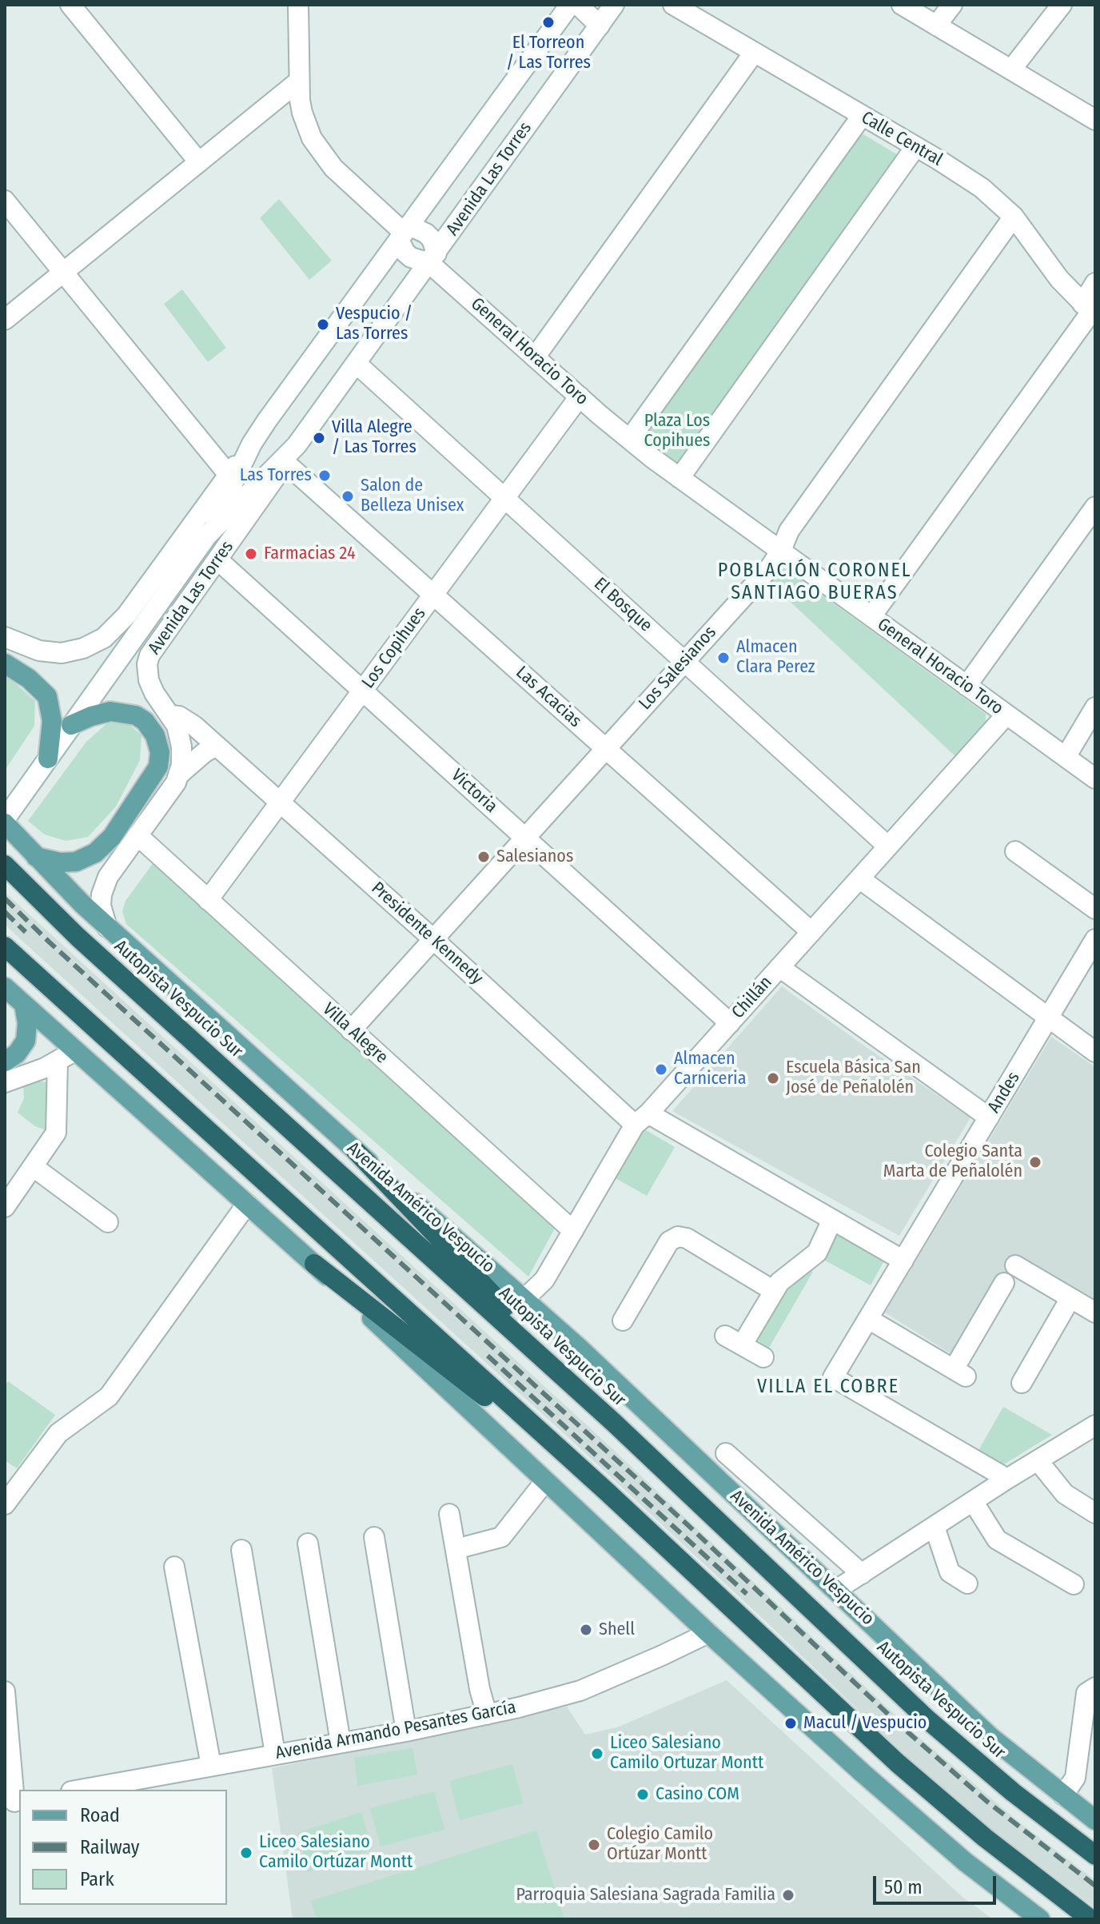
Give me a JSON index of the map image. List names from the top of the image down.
{
  "streets": {
    "highway": ["Autopista Vespucio Sur"],
    "main road": ["Avenida Américo Vespucio"],
    "street": [
      "Calle Central",
      "Avenida Las Torres",
      "General Horacio Toro",
      "El Bosque",
      "Los Copihues",
      "Los Salesianos",
      "Las Acacias",
      "Victoria",
      "Presidente Kennedy",
      "Chillán",
      "Villa Alegre",
      "Andes",
      "Avenida Armando Pesantes García"
    ]
  },
  "crossings": [
    ["Calle Central", "Los Salesianos"],
    ["Avenida Las Torres", "General Horacio Toro"],
    ["Avenida Las Torres", "El Bosque"],
    ["Avenida Las Torres", "Las Acacias"],
    ["Avenida Las Torres", "Victoria"],
    ["Avenida Las Torres", "Presidente Kennedy"],
    ["Avenida Las Torres", "Villa Alegre"],
    ["Avenida Las Torres", "Avenida Américo Vespucio"],
    ["General Horacio Toro", "Los Copihues"],
    ["General Horacio Toro", "Los Salesianos"],
    ["General Horacio Toro", "Chillán"],
    ["El Bosque", "Los Copihues"],
    ["El Bosque", "Los Salesianos"],
    ["El Bosque", "Chillán"],
    ["Los Copihues", "Las Acacias"],
    ["Los Copihues", "Victoria"],
    ["Los Copihues", "Presidente Kennedy"],
    ["Los Copihues", "Villa Alegre"],
    ["Los Salesianos", "Las Acacias"],
    ["Los Salesianos", "Victoria"],
    ["Los Salesianos", "Presidente Kennedy"],
    ["Los Salesianos", "Villa Alegre"],
    ["Las Acacias", "Chillán"],
    ["Victoria", "Chillán"],
    ["Presidente Kennedy", "Chillán"],
    ["Presidente Kennedy", "Andes"],
    ["Chillán", "Villa Alegre"],
    ["Chillán", "Avenida Américo Vespucio"]
  ],
  "districts": ["POBLACIÓN CORONEL SANTIAGO BUERAS", "VILLA EL COBRE"],
  "parks": ["Plaza Los Copihues"],
  "places": [
    "El Torreon / Las Torres",
    "Vespucio / Las Torres",
    "Villa Alegre / Las Torres",
    "Las Torres",
    "Salon de Belleza Unisex",
    "Farmacias 24",
    "Almacen Clara Perez",
    "Salesianos",
    "Almacen Carniceria",
    "Escuela Básica San José de Peñalolén",
    "Colegio Santa Marta de Peñalolén",
    "Shell",
    "Macul / Vespucio",
    "Liceo Salesiano Camilo Ortuzar Montt",
    "Casino COM",
    "Colegio Camilo Ortúzar Montt",
    "Liceo Salesiano Camilo Ortúzar Montt",
    "Parroquia Salesiana Sagrada Familia"
  ],
  "legend": ["Road", "Railway", "Park"],
  "scale_bar": "50 m"
}
